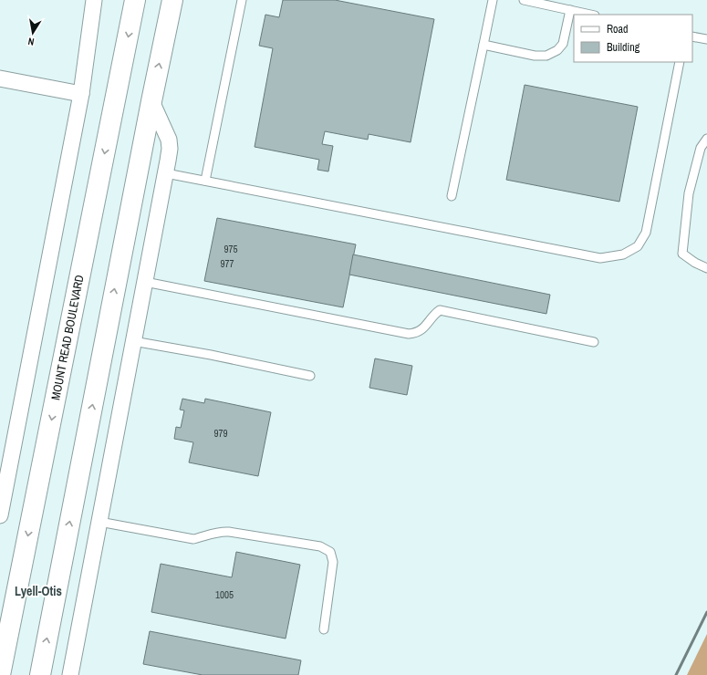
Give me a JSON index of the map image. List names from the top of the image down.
{
  "streets": {
    "main road": ["MOUNT READ BOULEVARD"]
  },
  "districts": ["Lyell-Otis"],
  "house_numbers": [
    "975",
    "977",
    "979",
    "1005"
  ],
  "legend": ["Road", "Building"],
  "north": "bottom"
}
